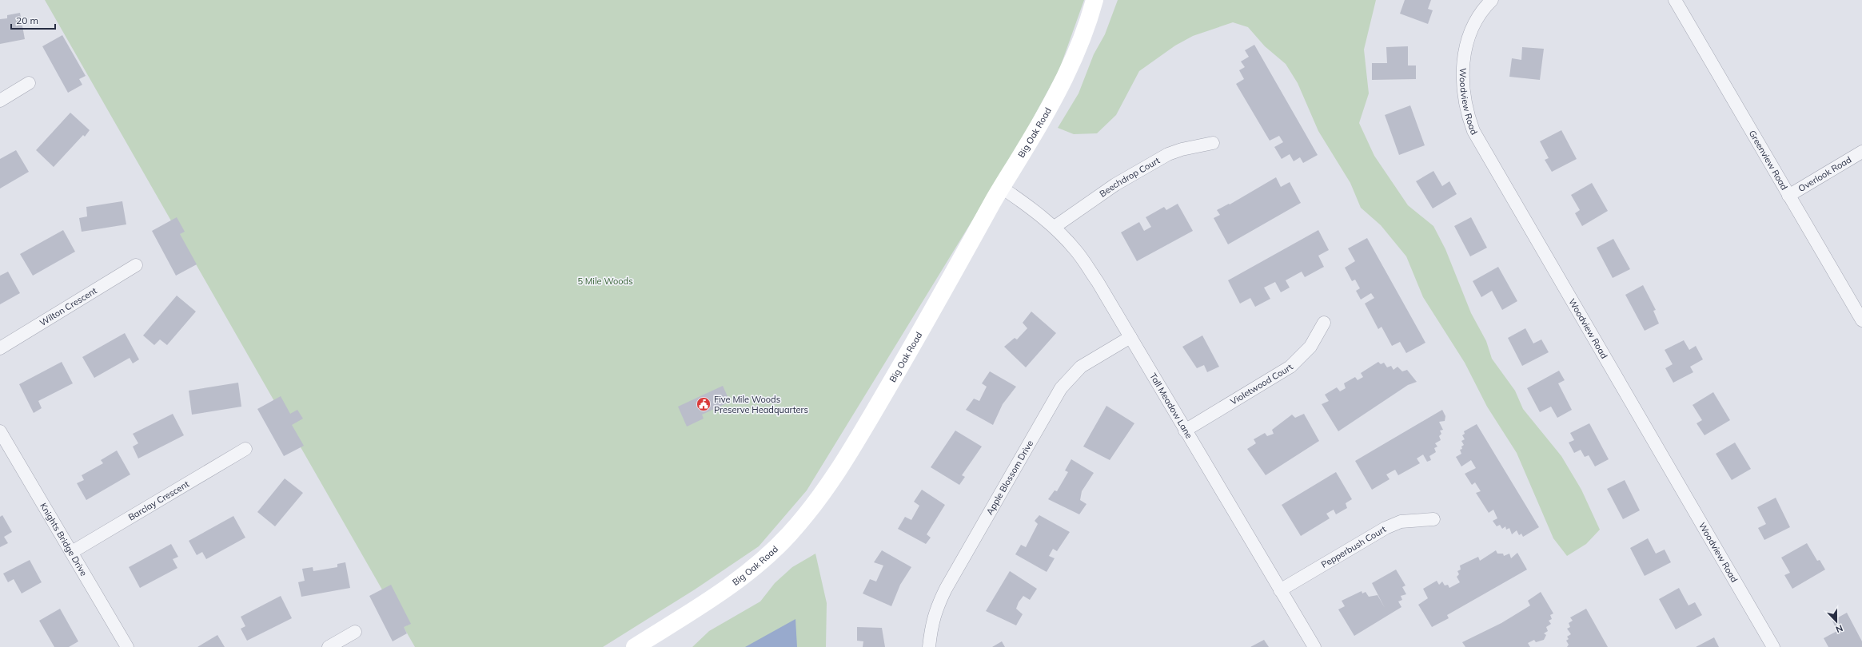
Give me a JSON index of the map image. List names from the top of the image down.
{
  "streets": {
    "street": [
      "Woodview Road",
      "Big Oak Road",
      "Greenview Road",
      "Overlook Road",
      "Beechdrop Court",
      "Wilton Crescent",
      "Violetwood Court",
      "Tall Meadow Lane",
      "Apple Blossom Drive",
      "Barclay Crescent",
      "Knights Bridge Drive",
      "Pepperbush Court"
    ]
  },
  "crossings": [
    ["Big Oak Road", "Tall Meadow Lane"],
    ["Greenview Road", "Overlook Road"],
    ["Beechdrop Court", "Tall Meadow Lane"],
    ["Violetwood Court", "Tall Meadow Lane"],
    ["Tall Meadow Lane", "Apple Blossom Drive"],
    ["Tall Meadow Lane", "Pepperbush Court"],
    ["Barclay Crescent", "Knights Bridge Drive"]
  ],
  "parks": ["5 Mile Woods"],
  "places": {
    "public building": ["Five Mile Woods Preserve Headquarters"]
  },
  "scale_bar": "20 m",
  "north": "bottom"
}
